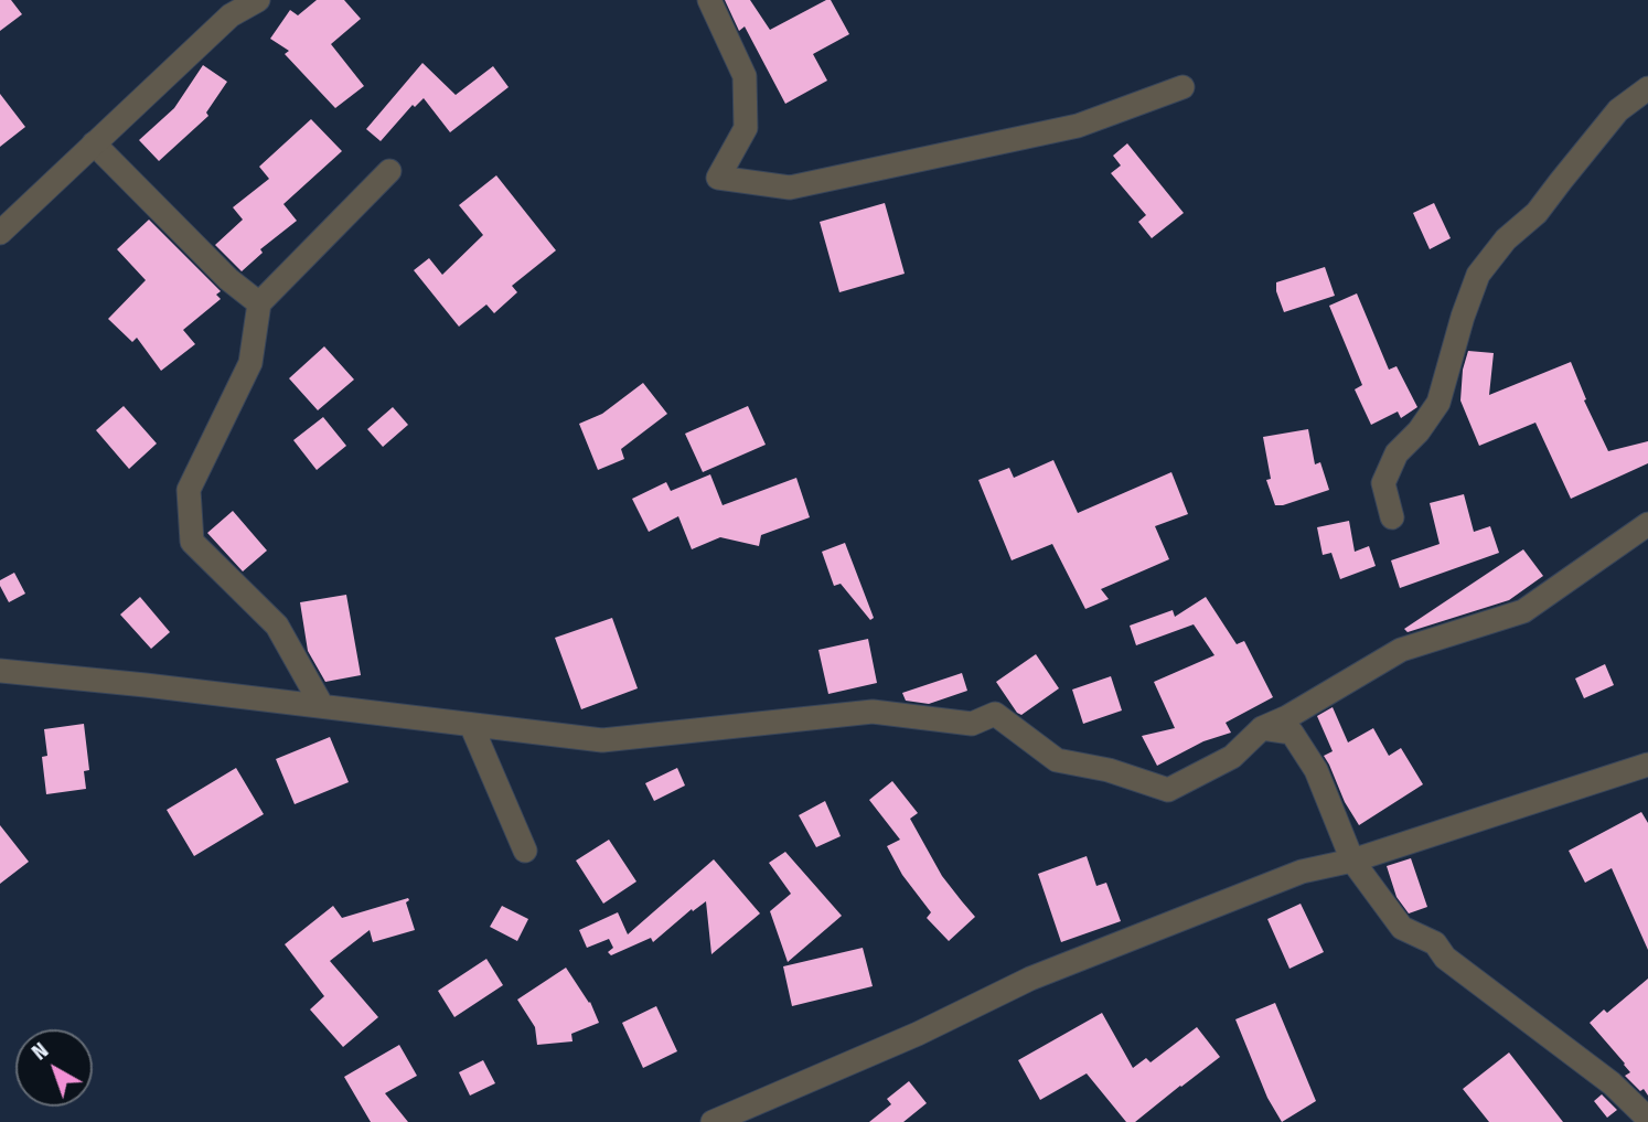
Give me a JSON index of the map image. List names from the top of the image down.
{
  "north": "top left"
}
